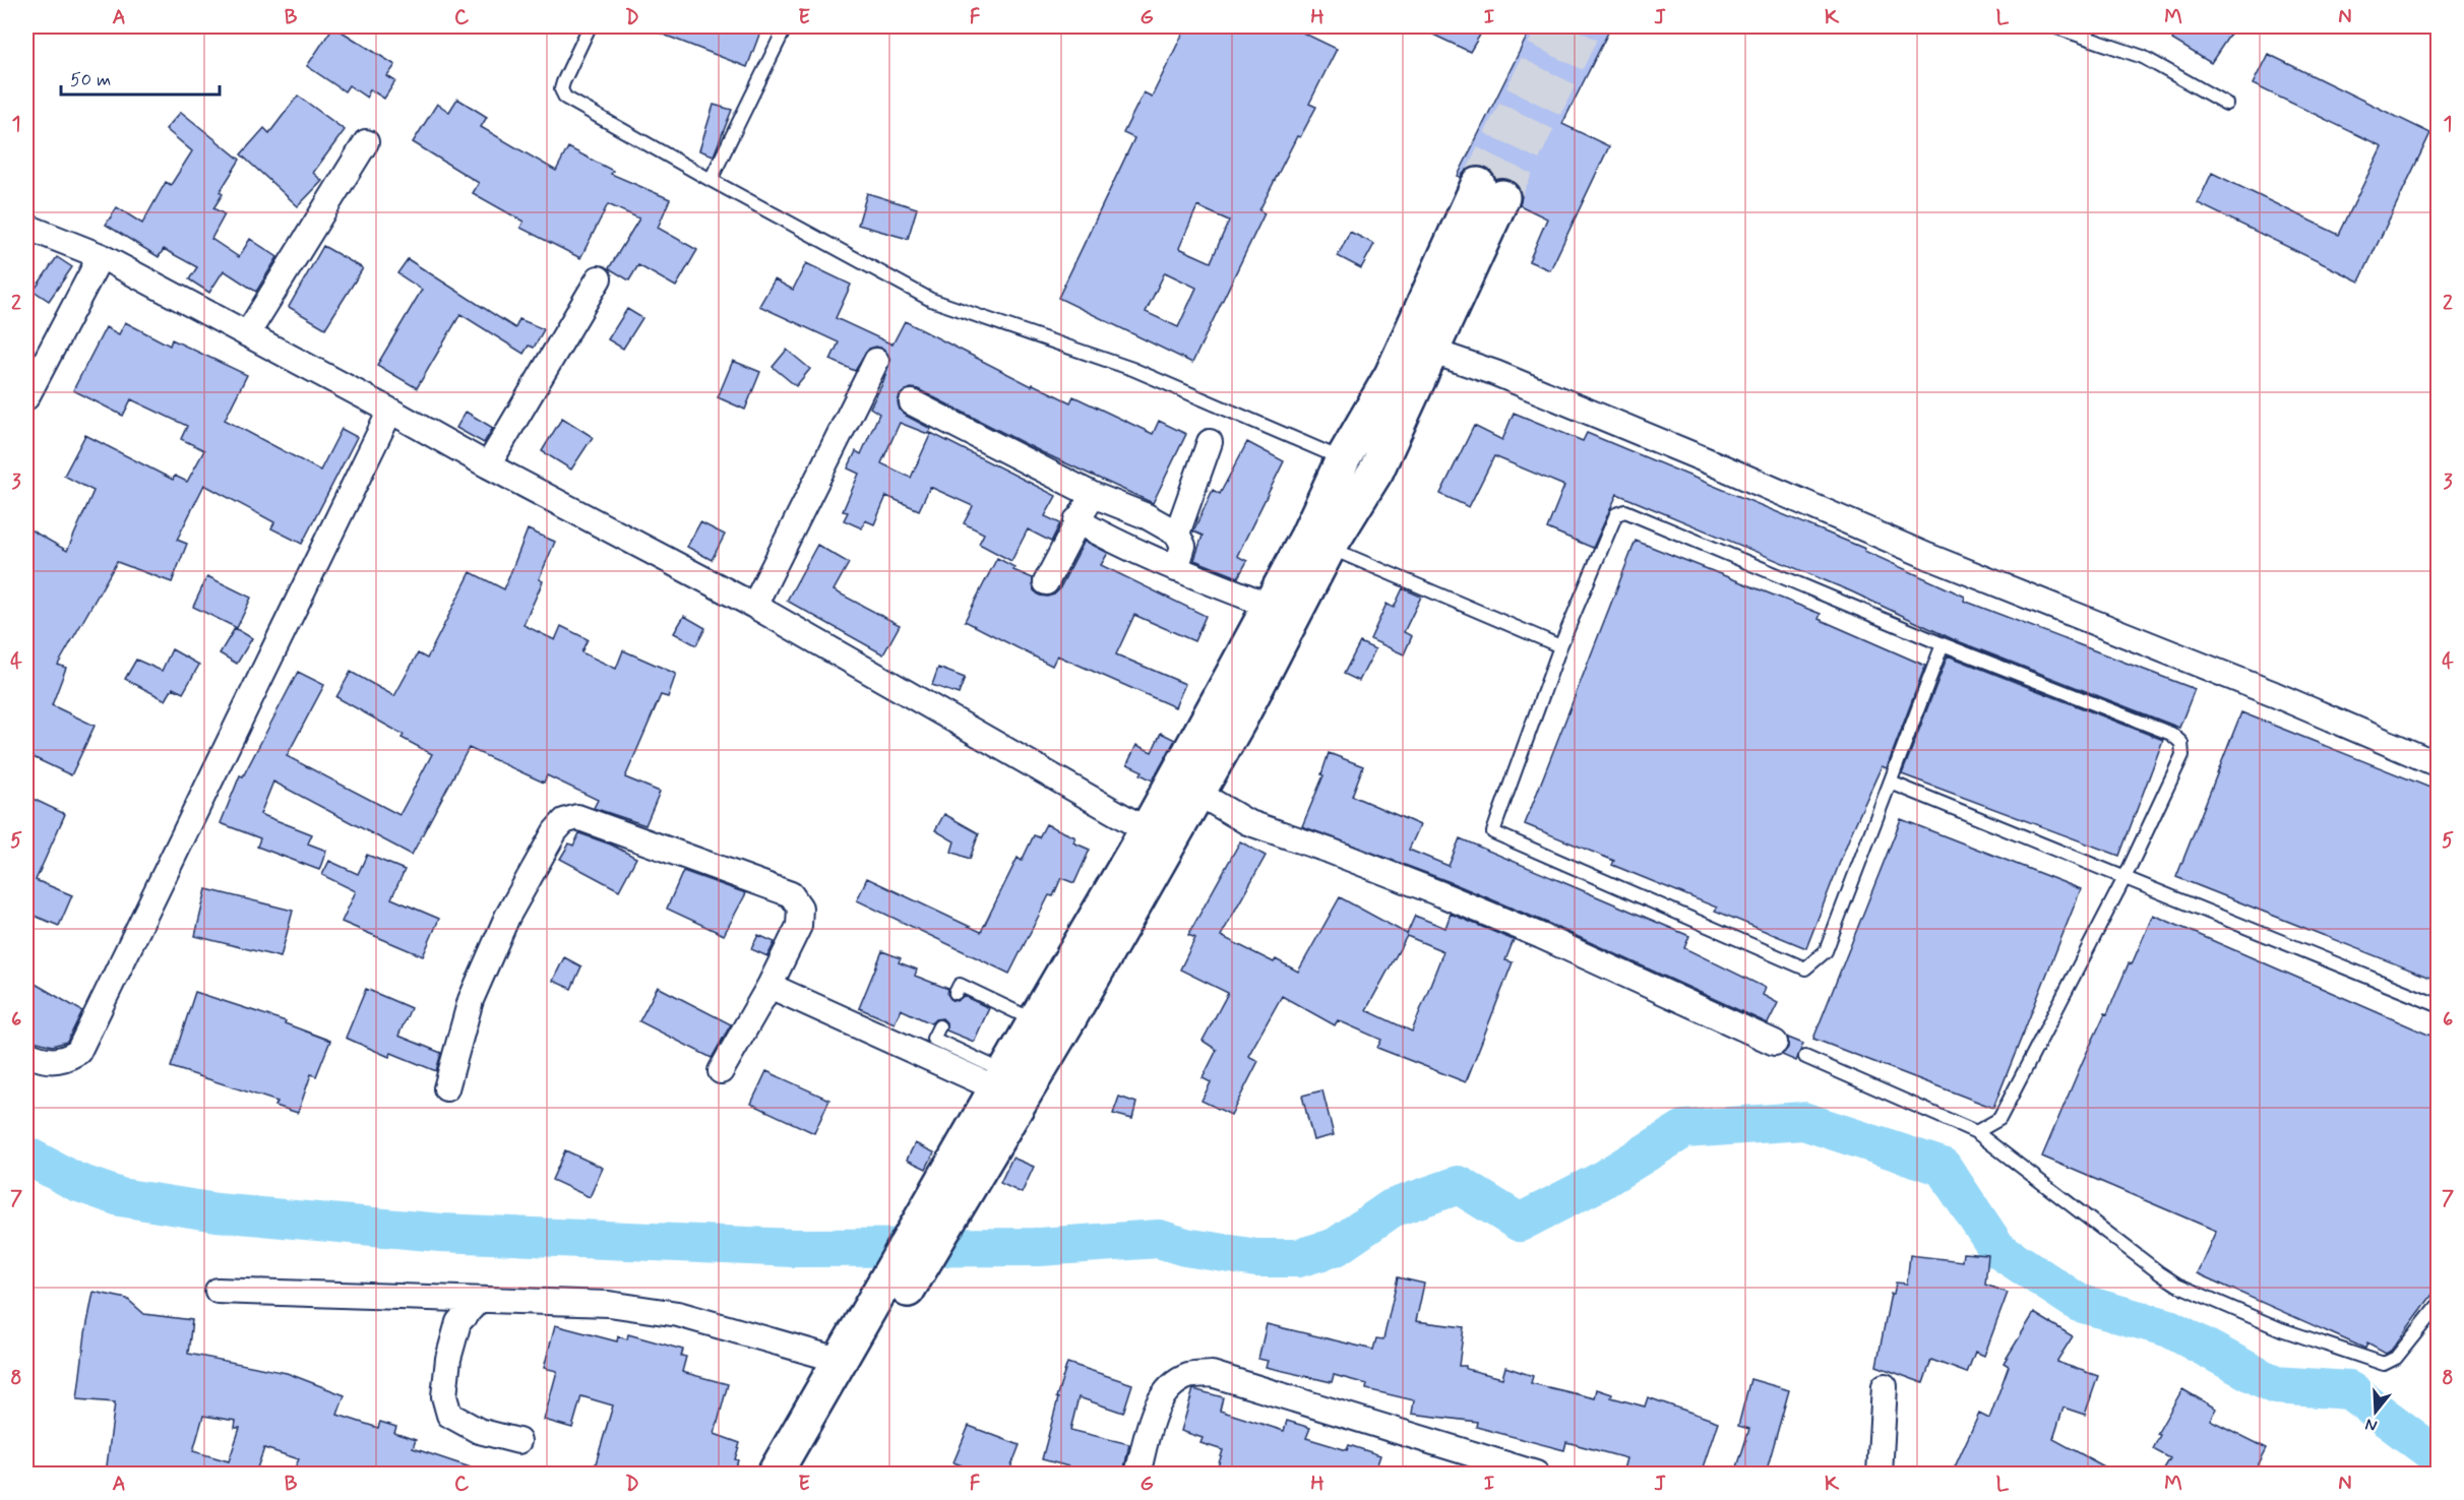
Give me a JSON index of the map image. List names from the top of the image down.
{
  "scale_bar": "50 m",
  "north": "bottom",
  "grid": {
    "columns": [
      "A",
      "B",
      "C",
      "D",
      "E",
      "F",
      "G",
      "H",
      "I",
      "J",
      "K",
      "L",
      "M",
      "N"
    ],
    "rows": [
      "1",
      "2",
      "3",
      "4",
      "5",
      "6",
      "7",
      "8"
    ]
  }
}
